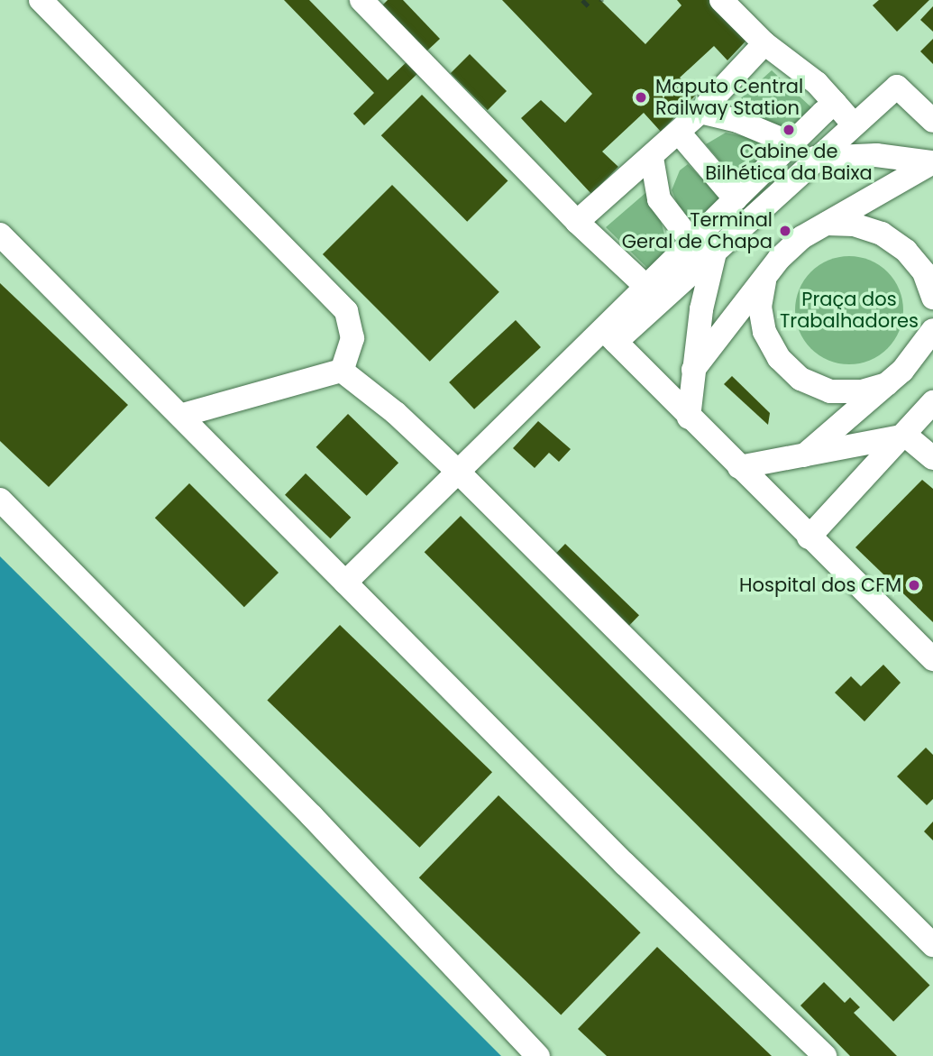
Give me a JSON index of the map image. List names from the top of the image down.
{
  "parks": ["Praça dos Trabalhadores"],
  "places": [
    "Maputo Central Railway Station",
    "Cabine de Bilhética da Baixa",
    "Terminal Geral de Chapa",
    "Hospital dos CFM"
  ]
}
